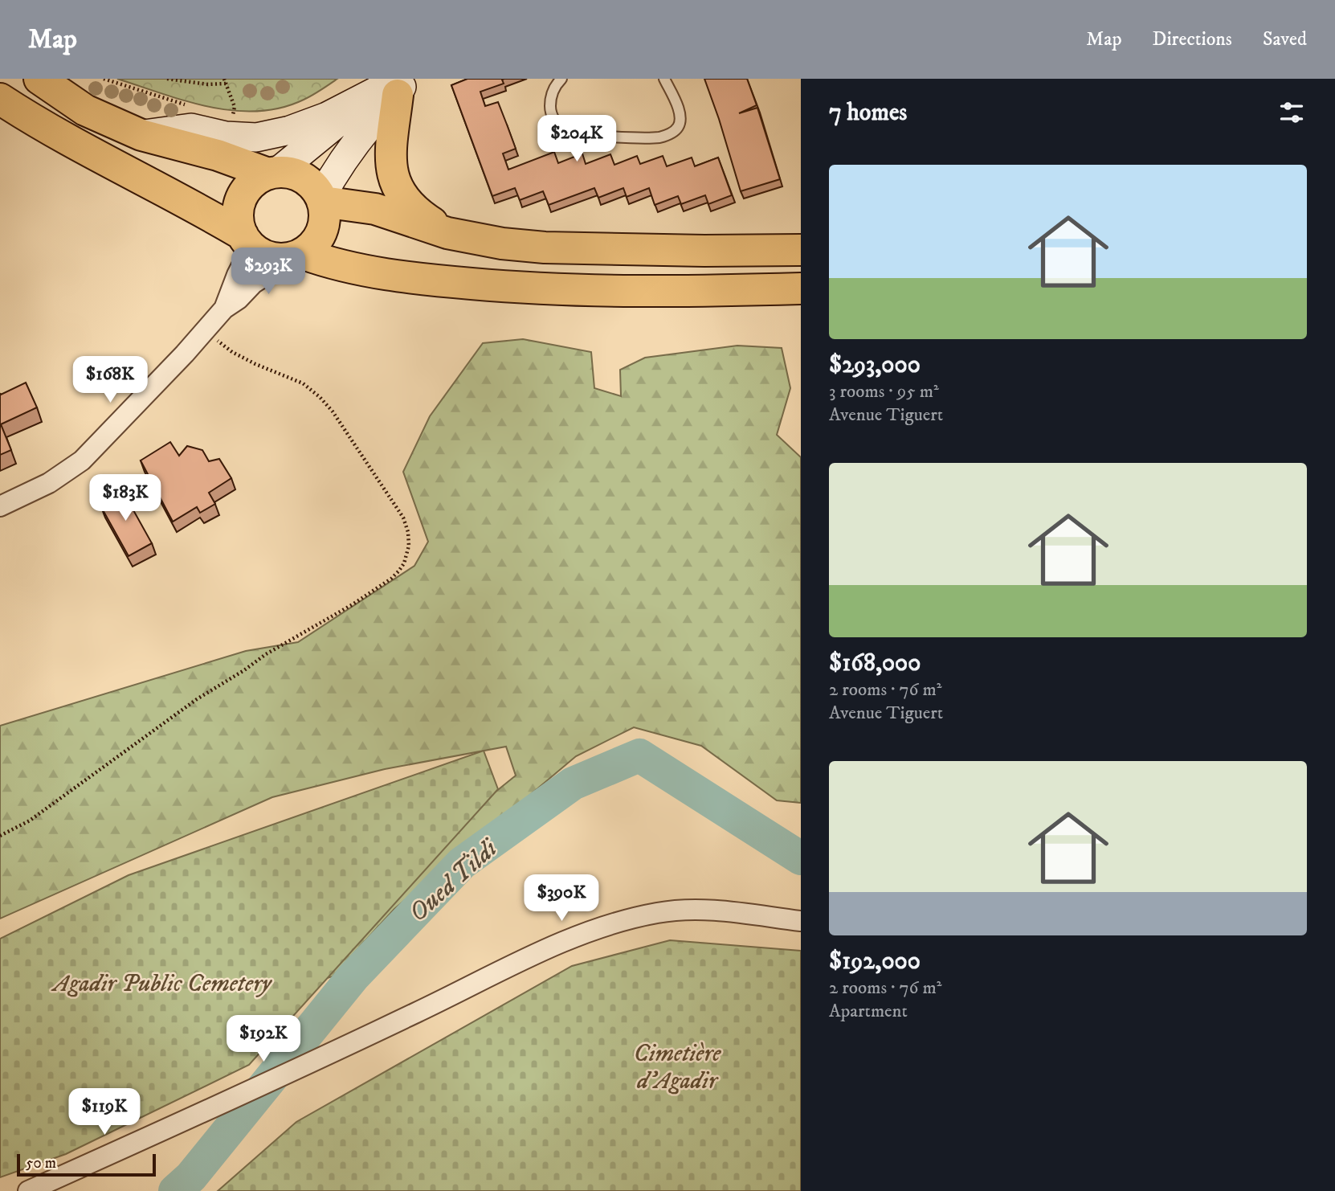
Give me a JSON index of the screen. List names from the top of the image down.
{
  "water": ["Oued Tildi"],
  "parks": ["Agadir Public Cemetery", "Cimetière d'Agadir"],
  "scale_bar": "50 m",
  "page": {
    "header": "Map",
    "nav": ["Map", "Directions", "Saved"],
    "heading": "7 homes",
    "price": [
      "$204K",
      "$293K",
      "$168K",
      "$183K",
      "$390K",
      "$192K",
      "$119K"
    ],
    "list": [
      {
        "name": "$293,000",
        "note": "3 rooms · 95 m² · Avenue Tiguert"
      },
      {
        "name": "$168,000",
        "note": "2 rooms · 76 m² · Avenue Tiguert"
      },
      {
        "name": "$192,000",
        "note": "2 rooms · 76 m² · Apartment"
      }
    ],
    "scale": "50 m"
  }
}
